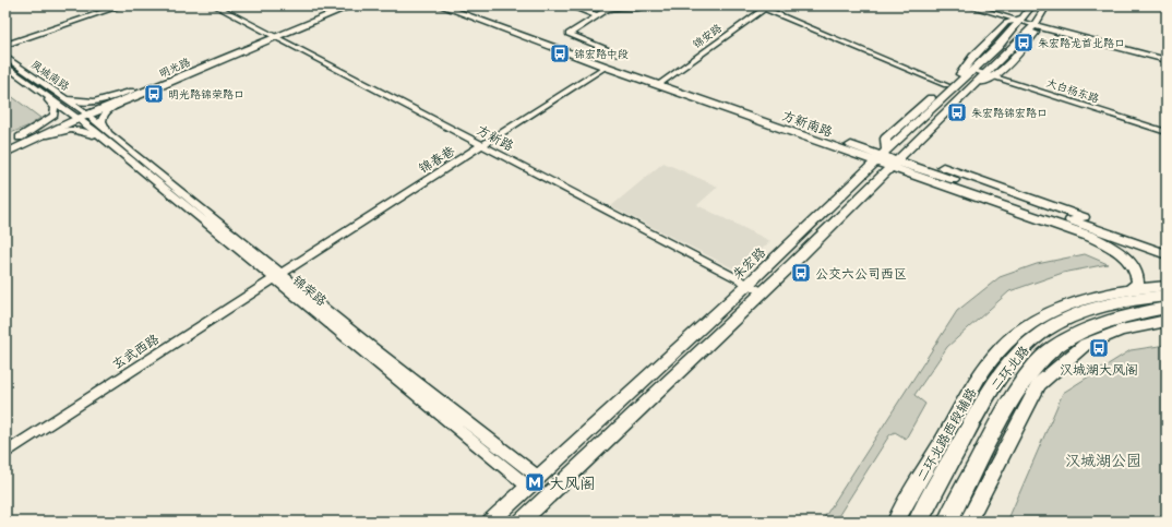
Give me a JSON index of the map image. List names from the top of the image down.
{
  "streets": {
    "highway": ["二环北路"],
    "main road": [
      "明光路",
      "方新南路",
      "朱宏路",
      "二环北路西段辅路"
    ],
    "street": [
      "锦安路",
      "凤城南路",
      "大白杨东路",
      "方新路",
      "锦春巷",
      "锦荣路",
      "玄武西路"
    ]
  },
  "crossings": [
    ["锦安路", "方新南路"],
    ["明光路", "凤城南路"],
    ["明光路", "方新路"],
    ["明光路", "锦荣路"],
    ["凤城南路", "锦荣路"],
    ["大白杨东路", "朱宏路"],
    ["方新南路", "锦春巷"],
    ["方新南路", "朱宏路"],
    ["方新路", "锦春巷"],
    ["方新路", "朱宏路"],
    ["锦春巷", "锦荣路"],
    ["锦春巷", "玄武西路"],
    ["朱宏路", "锦荣路"],
    ["锦荣路", "玄武西路"]
  ],
  "parks": ["汉城湖公园"],
  "places": {
    "bus stop": [
      "朱宏路龙首北路口",
      "锦宏路中段",
      "明光路锦荣路口",
      "朱宏路锦宏路口",
      "公交六公司西区",
      "汉城湖大风阁"
    ],
    "metro station": ["大风阁"]
  }
}
